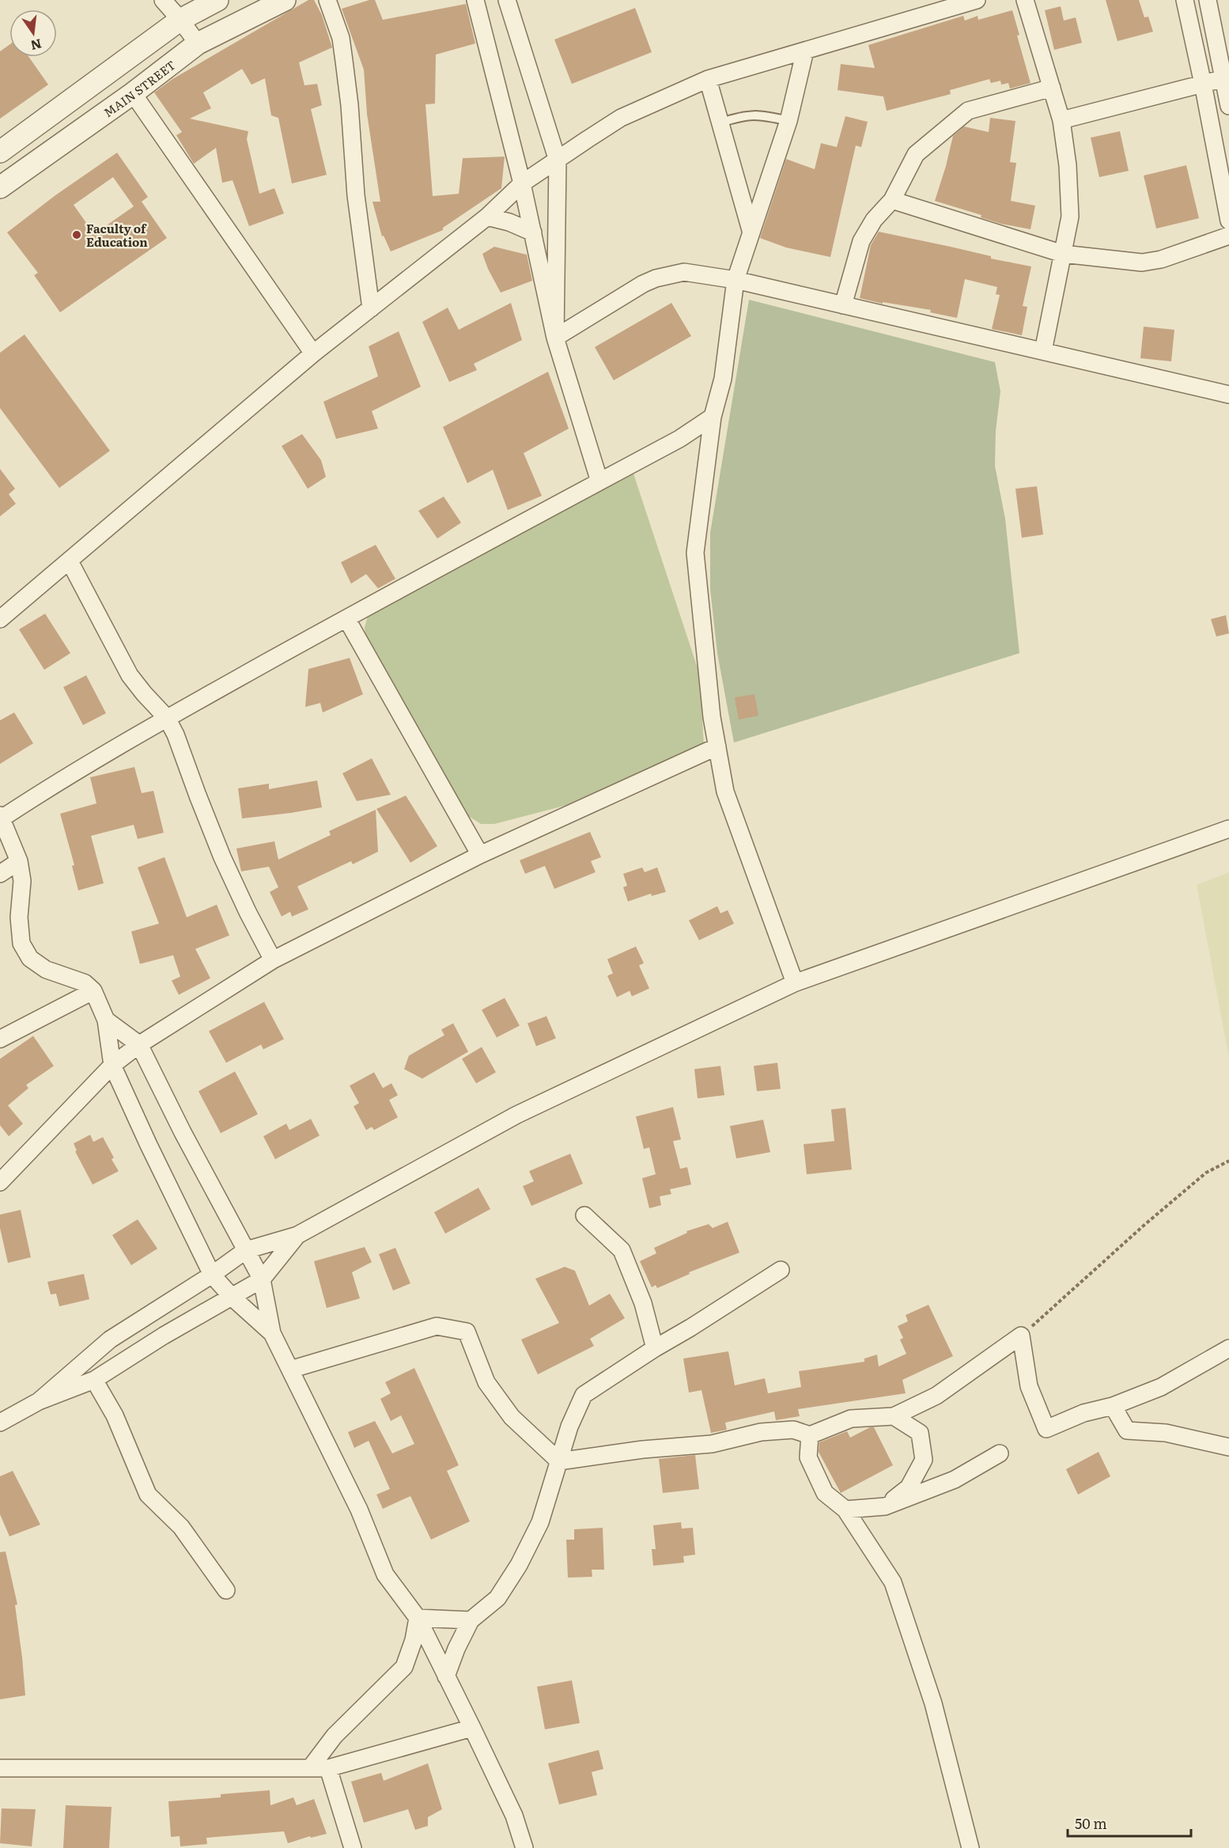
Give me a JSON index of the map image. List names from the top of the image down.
{
  "streets": {
    "street": ["MAIN STREET"]
  },
  "places": ["Faculty of Education"],
  "scale_bar": "50 m",
  "north": "bottom"
}
